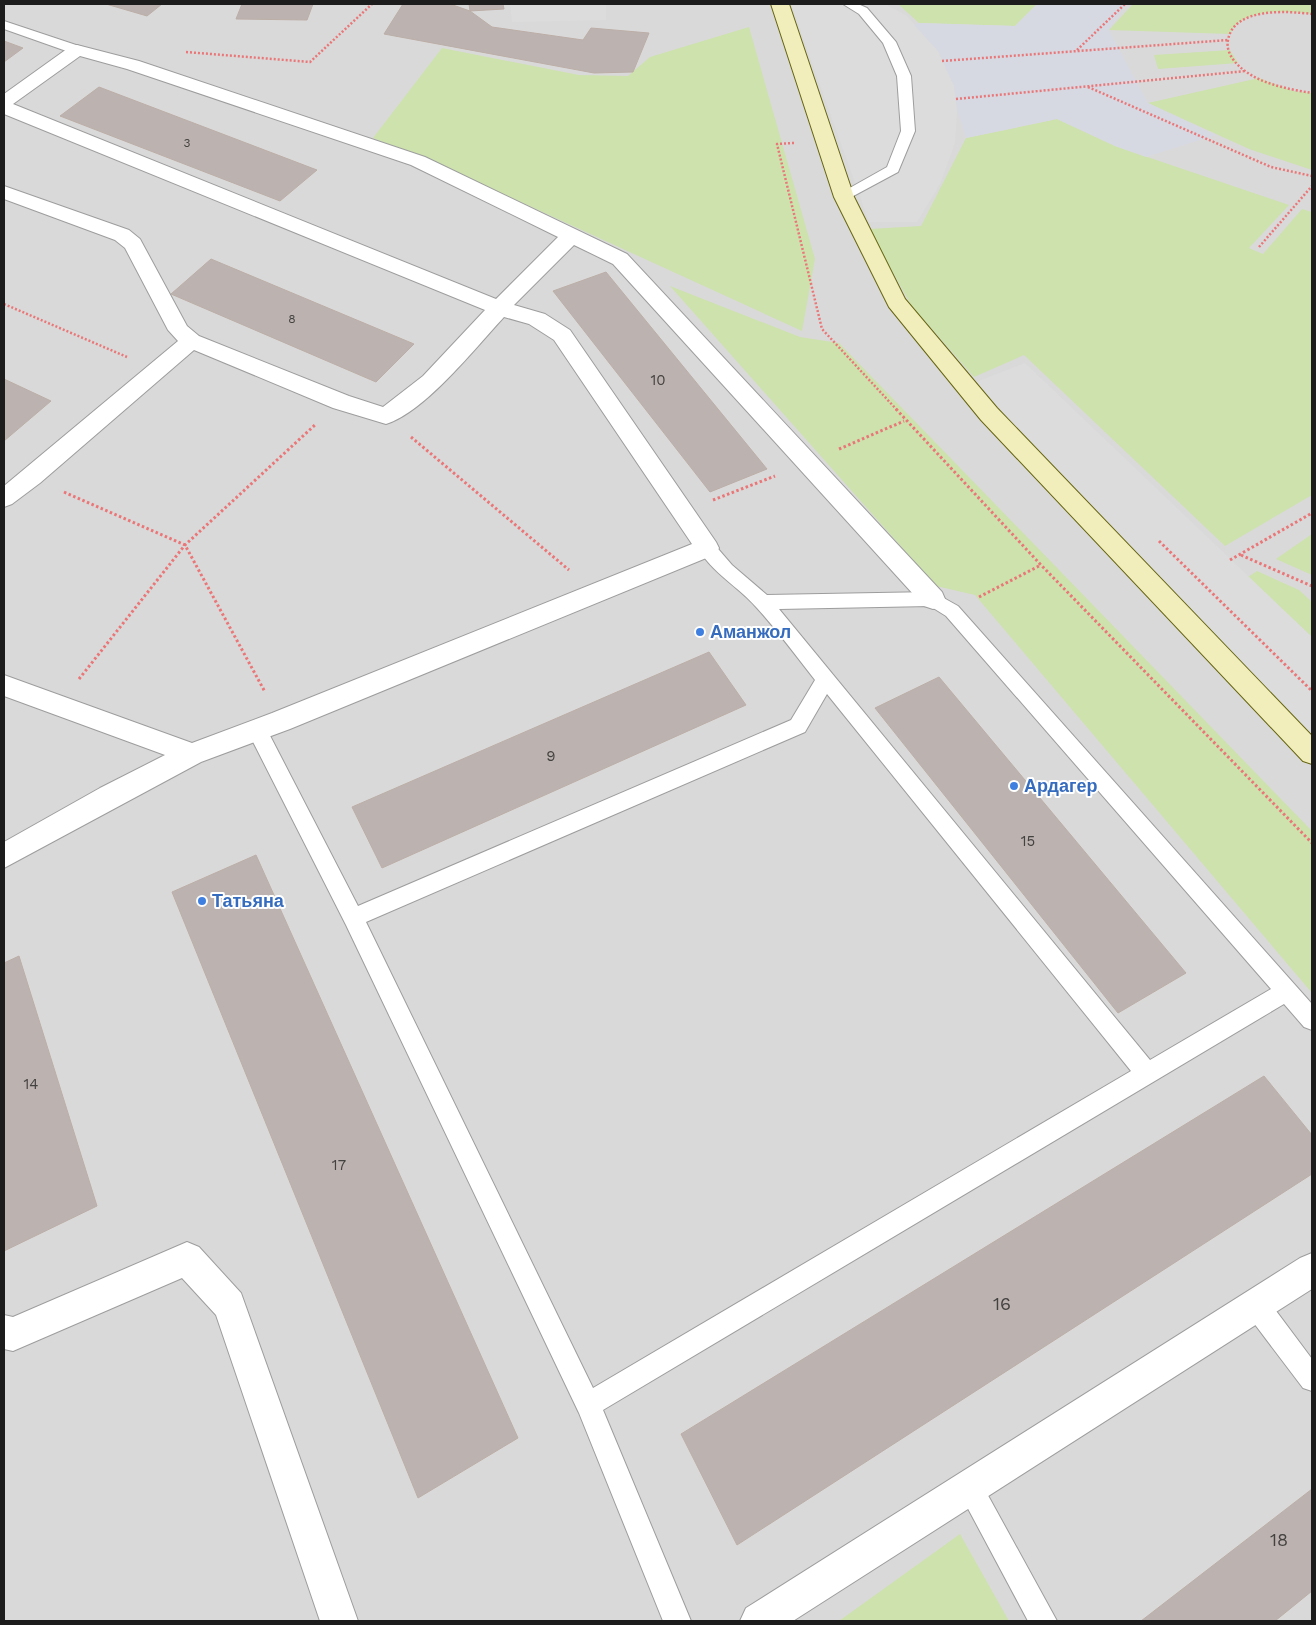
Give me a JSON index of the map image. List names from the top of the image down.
{
  "places": ["Аманжол", "Ардагер", "Татьяна"],
  "house_numbers": [
    "3",
    "8",
    "10",
    "9",
    "15",
    "14",
    "17",
    "16",
    "18"
  ]
}
